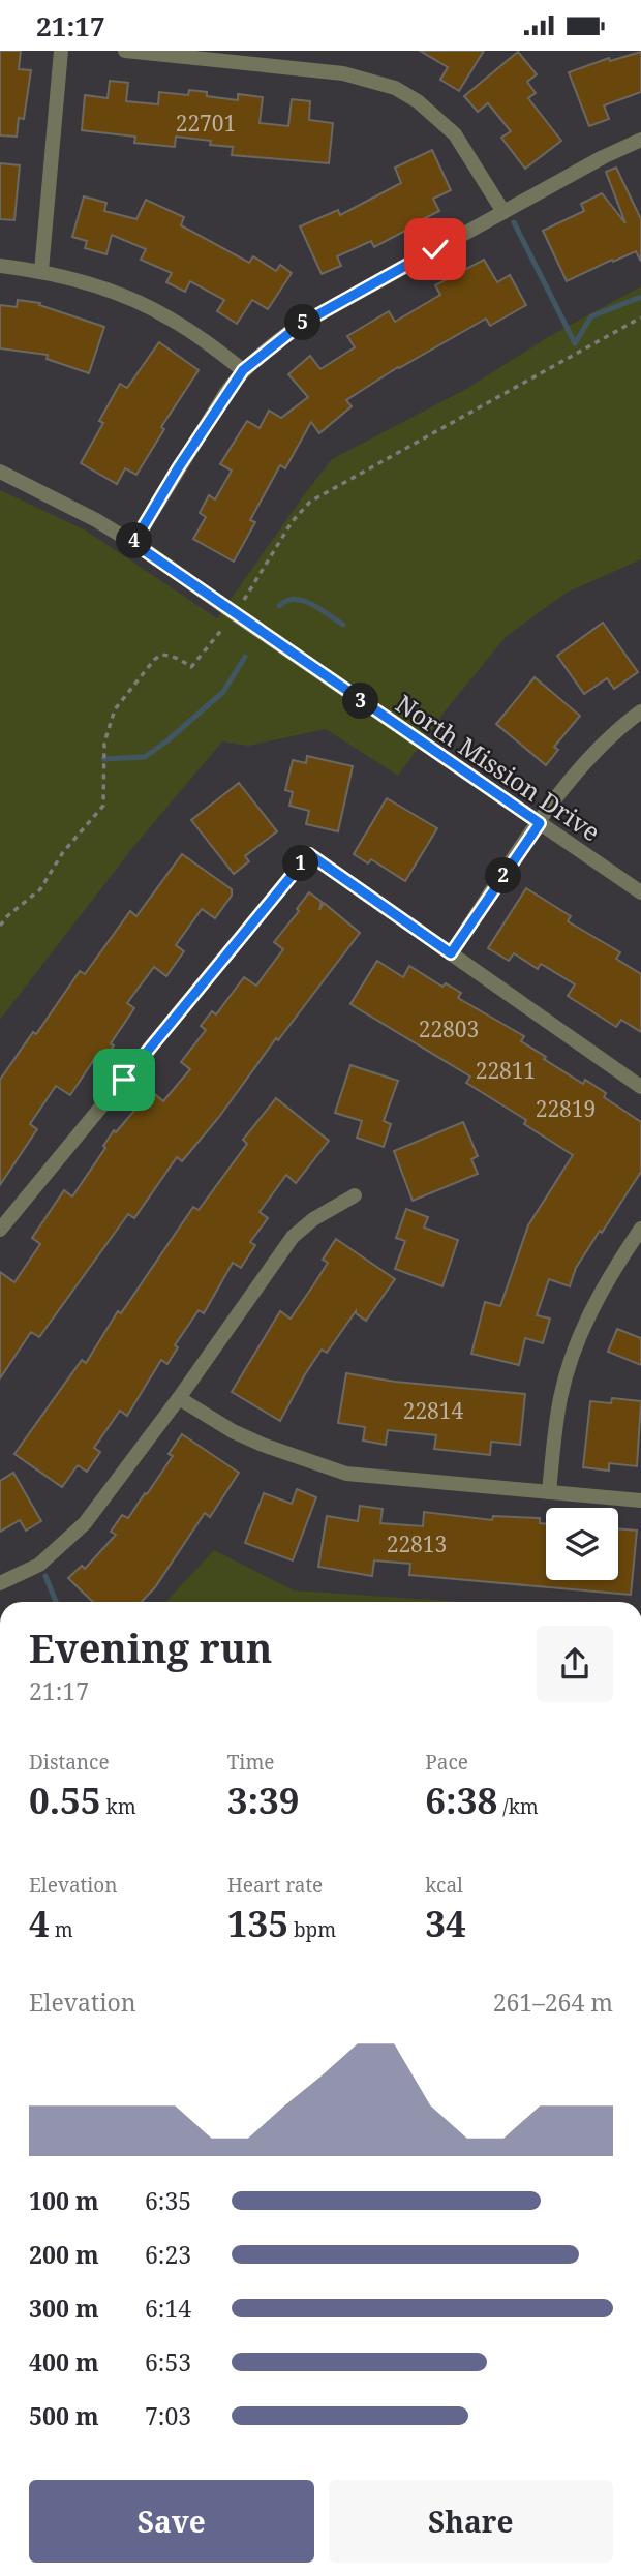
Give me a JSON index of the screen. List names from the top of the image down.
{
  "streets": {
    "street": ["North Mission Drive"]
  },
  "house_numbers": [
    "22701",
    "22803",
    "22811",
    "22819",
    "22814",
    "22813"
  ],
  "page": {
    "status": "21:17",
    "pins": [
      "5",
      "4",
      "3",
      "1",
      "2"
    ],
    "heading": ["Evening run", "21:17"],
    "stats": [
      ["Distance", "0.55 km"],
      ["Time", "3:39"],
      ["Pace", "6:38 /km"],
      ["Elevation", "4 m"],
      ["Heart rate", "135 bpm"],
      ["kcal", "34"]
    ],
    "chart": ["Elevation", "261–264 m"],
    "list": [
      {
        "name": "100 m",
        "note": "6:35"
      },
      {
        "name": "200 m",
        "note": "6:23"
      },
      {
        "name": "300 m",
        "note": "6:14"
      },
      {
        "name": "400 m",
        "note": "6:53"
      },
      {
        "name": "500 m",
        "note": "7:03"
      }
    ],
    "buttons": ["Save", "Share"]
  }
}
